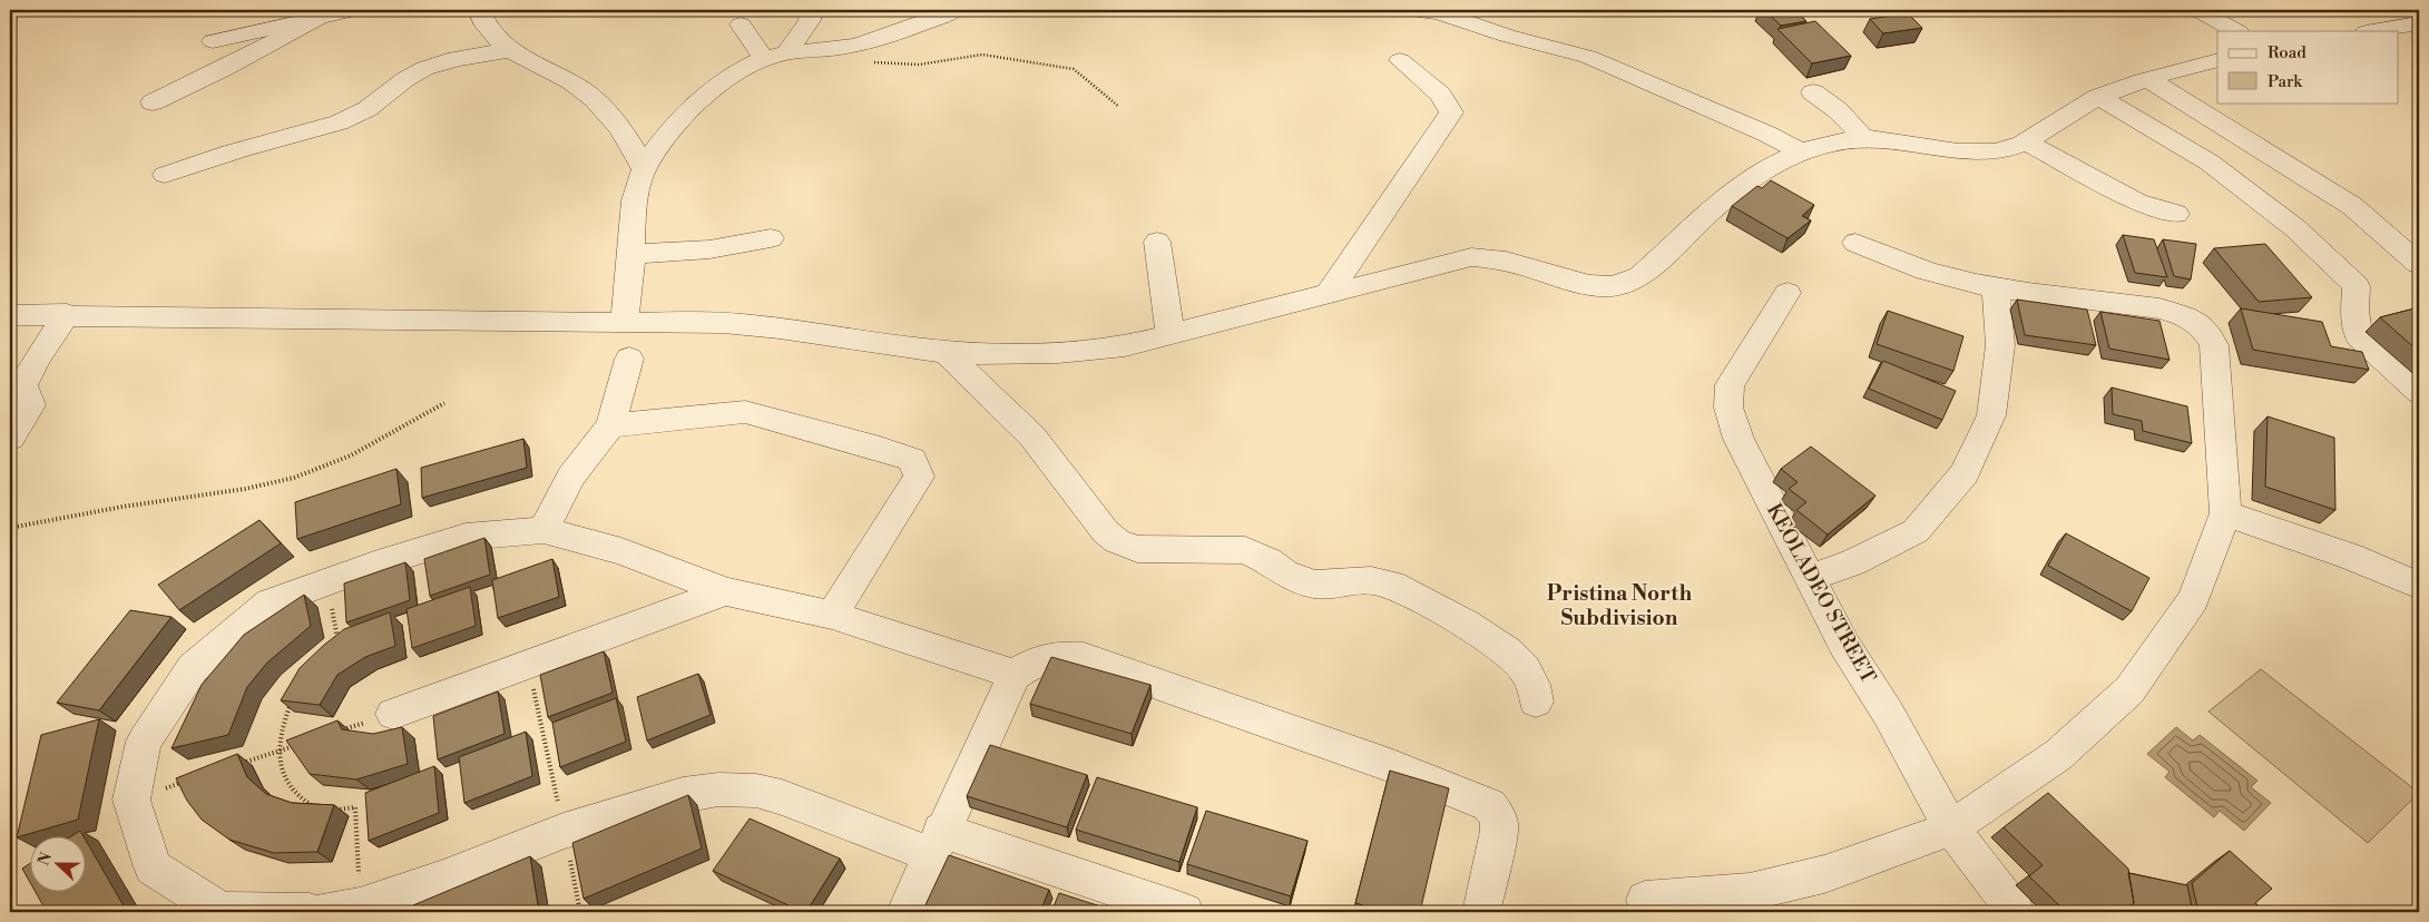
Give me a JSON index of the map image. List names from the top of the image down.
{
  "streets": {
    "street": ["KEOLADEO STREET"]
  },
  "districts": ["Pristina North Subdivision"],
  "legend": ["Road", "Park"],
  "north": "left"
}
